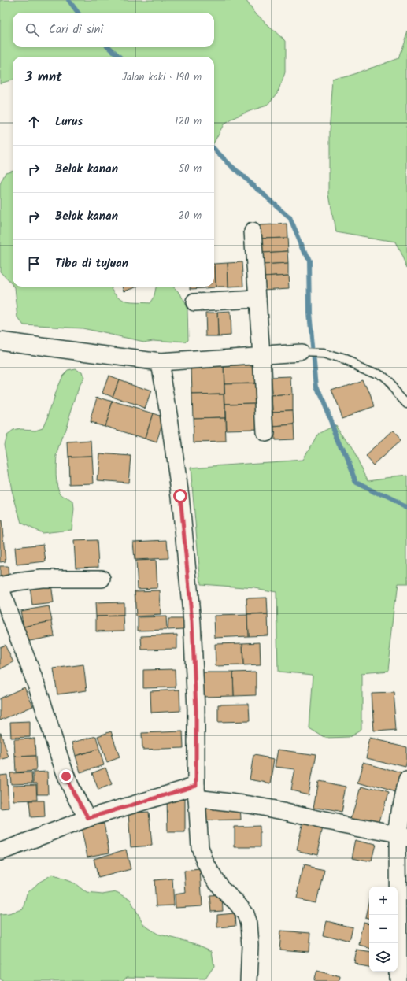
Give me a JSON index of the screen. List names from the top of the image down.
{
  "page": {
    "search": "Cari di sini",
    "heading": ["3 mnt", "Jalan kaki · 190 m"],
    "list": [
      ["Lurus", "120 m"],
      ["Belok kanan", "50 m"],
      ["Belok kanan", "20 m"],
      "Tiba di tujuan"
    ],
    "map_buttons": ["+", "−"]
  }
}
